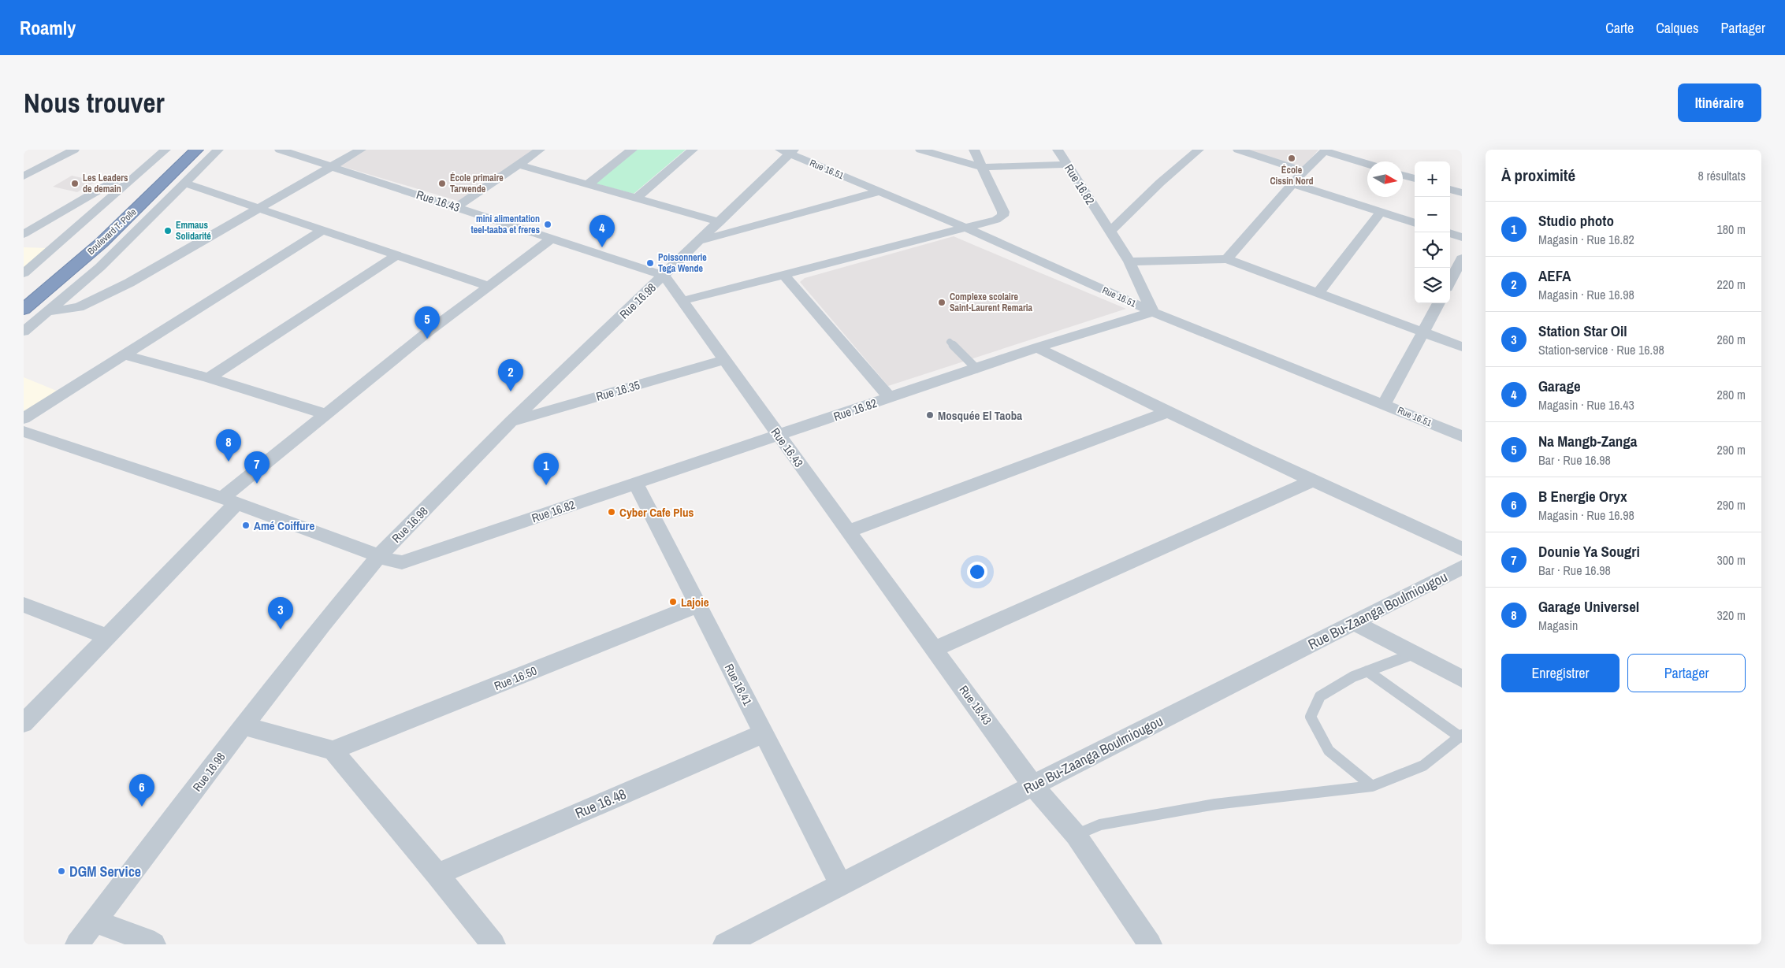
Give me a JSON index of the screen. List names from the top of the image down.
{
  "streets": {
    "highway": ["Boulevard T. Polle"],
    "street": [
      "Rue 16.51",
      "Rue 16.82",
      "Rue 16.43",
      "Rue 16.98",
      "Rue 16.35",
      "Rue Bu-Zaanga Boulmiougou",
      "Rue 16.50",
      "Rue 16.41",
      "Rue 16.48"
    ]
  },
  "crossings": [
    ["Rue 16.51", "Rue 16.82"],
    ["Rue 16.51", "Rue 16.98"],
    ["Rue 16.82", "Rue 16.43"],
    ["Rue 16.82", "Rue 16.98"],
    ["Rue 16.82", "Rue 16.41"],
    ["Rue 16.43", "Rue 16.98"],
    ["Rue 16.43", "Rue 16.35"],
    ["Rue 16.43", "Rue Bu-Zaanga Boulmiougou"],
    ["Rue 16.98", "Rue 16.35"],
    ["Rue Bu-Zaanga Boulmiougou", "Rue 16.41"],
    ["Rue 16.50", "Rue 16.41"],
    ["Rue 16.41", "Rue 16.48"]
  ],
  "places": [
    "École Cissin Nord",
    "Les Leaders de demain",
    "École primaire Tarwende",
    "mini alimentation teel-taaba et freres",
    "Emmaus Solidarité",
    "Poissonnerie Tega Wende",
    "Complexe scolaire Saint-Laurent Remaria",
    "Mosquée El Taoba",
    "Cyber Cafe Plus",
    "Amé Coiffure",
    "Lajoie",
    "DGM Service"
  ],
  "north": "right",
  "page": {
    "header": "Roamly",
    "nav": ["Carte", "Calques", "Partager"],
    "buttons": [
      "Itinéraire",
      ["Enregistrer", "Partager"]
    ],
    "title": "Nous trouver",
    "heading": ["À proximité", "8 résultats"],
    "map_buttons": ["+", "−"],
    "list": [
      {
        "mark": "1",
        "name": "Studio photo",
        "note": "Magasin · Rue 16.82",
        "value": "180 m"
      },
      {
        "mark": "2",
        "name": "AEFA",
        "note": "Magasin · Rue 16.98",
        "value": "220 m"
      },
      {
        "mark": "3",
        "name": "Station Star Oil",
        "note": "Station-service · Rue 16.98",
        "value": "260 m"
      },
      {
        "mark": "4",
        "name": "Garage",
        "note": "Magasin · Rue 16.43",
        "value": "280 m"
      },
      {
        "mark": "5",
        "name": "Na Mangb-Zanga",
        "note": "Bar · Rue 16.98",
        "value": "290 m"
      },
      {
        "mark": "6",
        "name": "B Energie Oryx",
        "note": "Magasin · Rue 16.98",
        "value": "290 m"
      },
      {
        "mark": "7",
        "name": "Dounie Ya Sougri",
        "note": "Bar · Rue 16.98",
        "value": "300 m"
      },
      {
        "mark": "8",
        "name": "Garage Universel",
        "note": "Magasin",
        "value": "320 m"
      }
    ],
    "pins": [
      "4",
      "5",
      "2",
      "8",
      "7",
      "1",
      "3",
      "6"
    ]
  }
}
